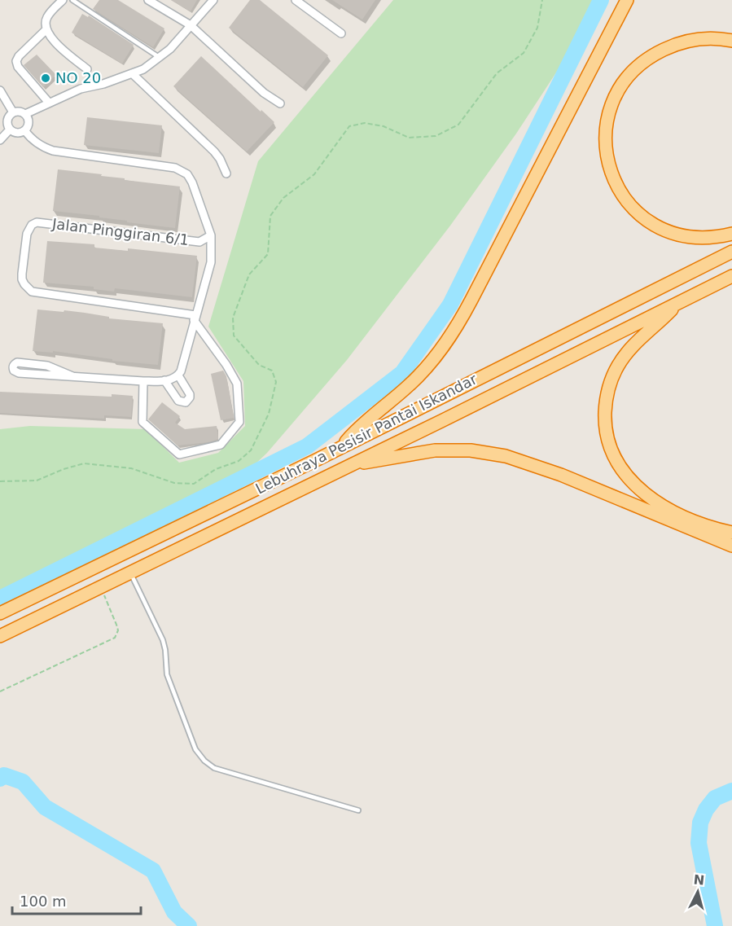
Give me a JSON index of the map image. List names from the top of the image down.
{
  "streets": {
    "highway": ["Lebuhraya Pesisir Pantai Iskandar"],
    "street": ["Jalan Pinggiran 6/1"]
  },
  "places": ["NO 20"],
  "scale_bar": "100 m",
  "north": "top"
}
